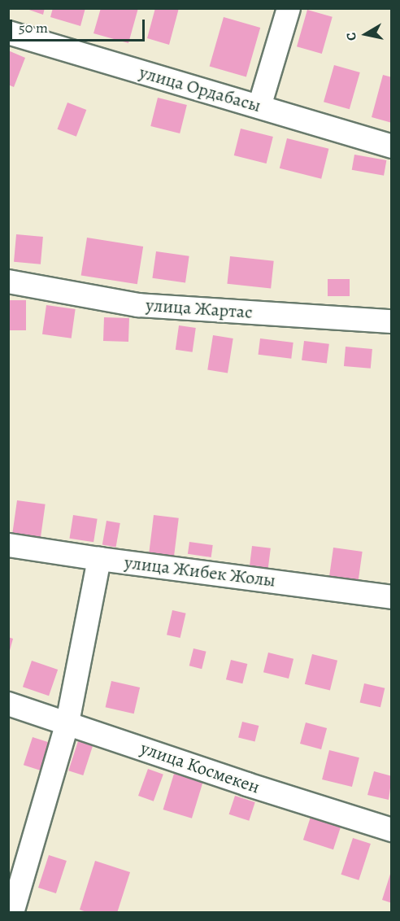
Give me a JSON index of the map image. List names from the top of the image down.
{
  "streets": {
    "street": [
      "улица Ордабасы",
      "улица Жартас",
      "улица Жибек Жолы",
      "улица Космекен"
    ]
  },
  "scale_bar": "50 m",
  "north": "left"
}
